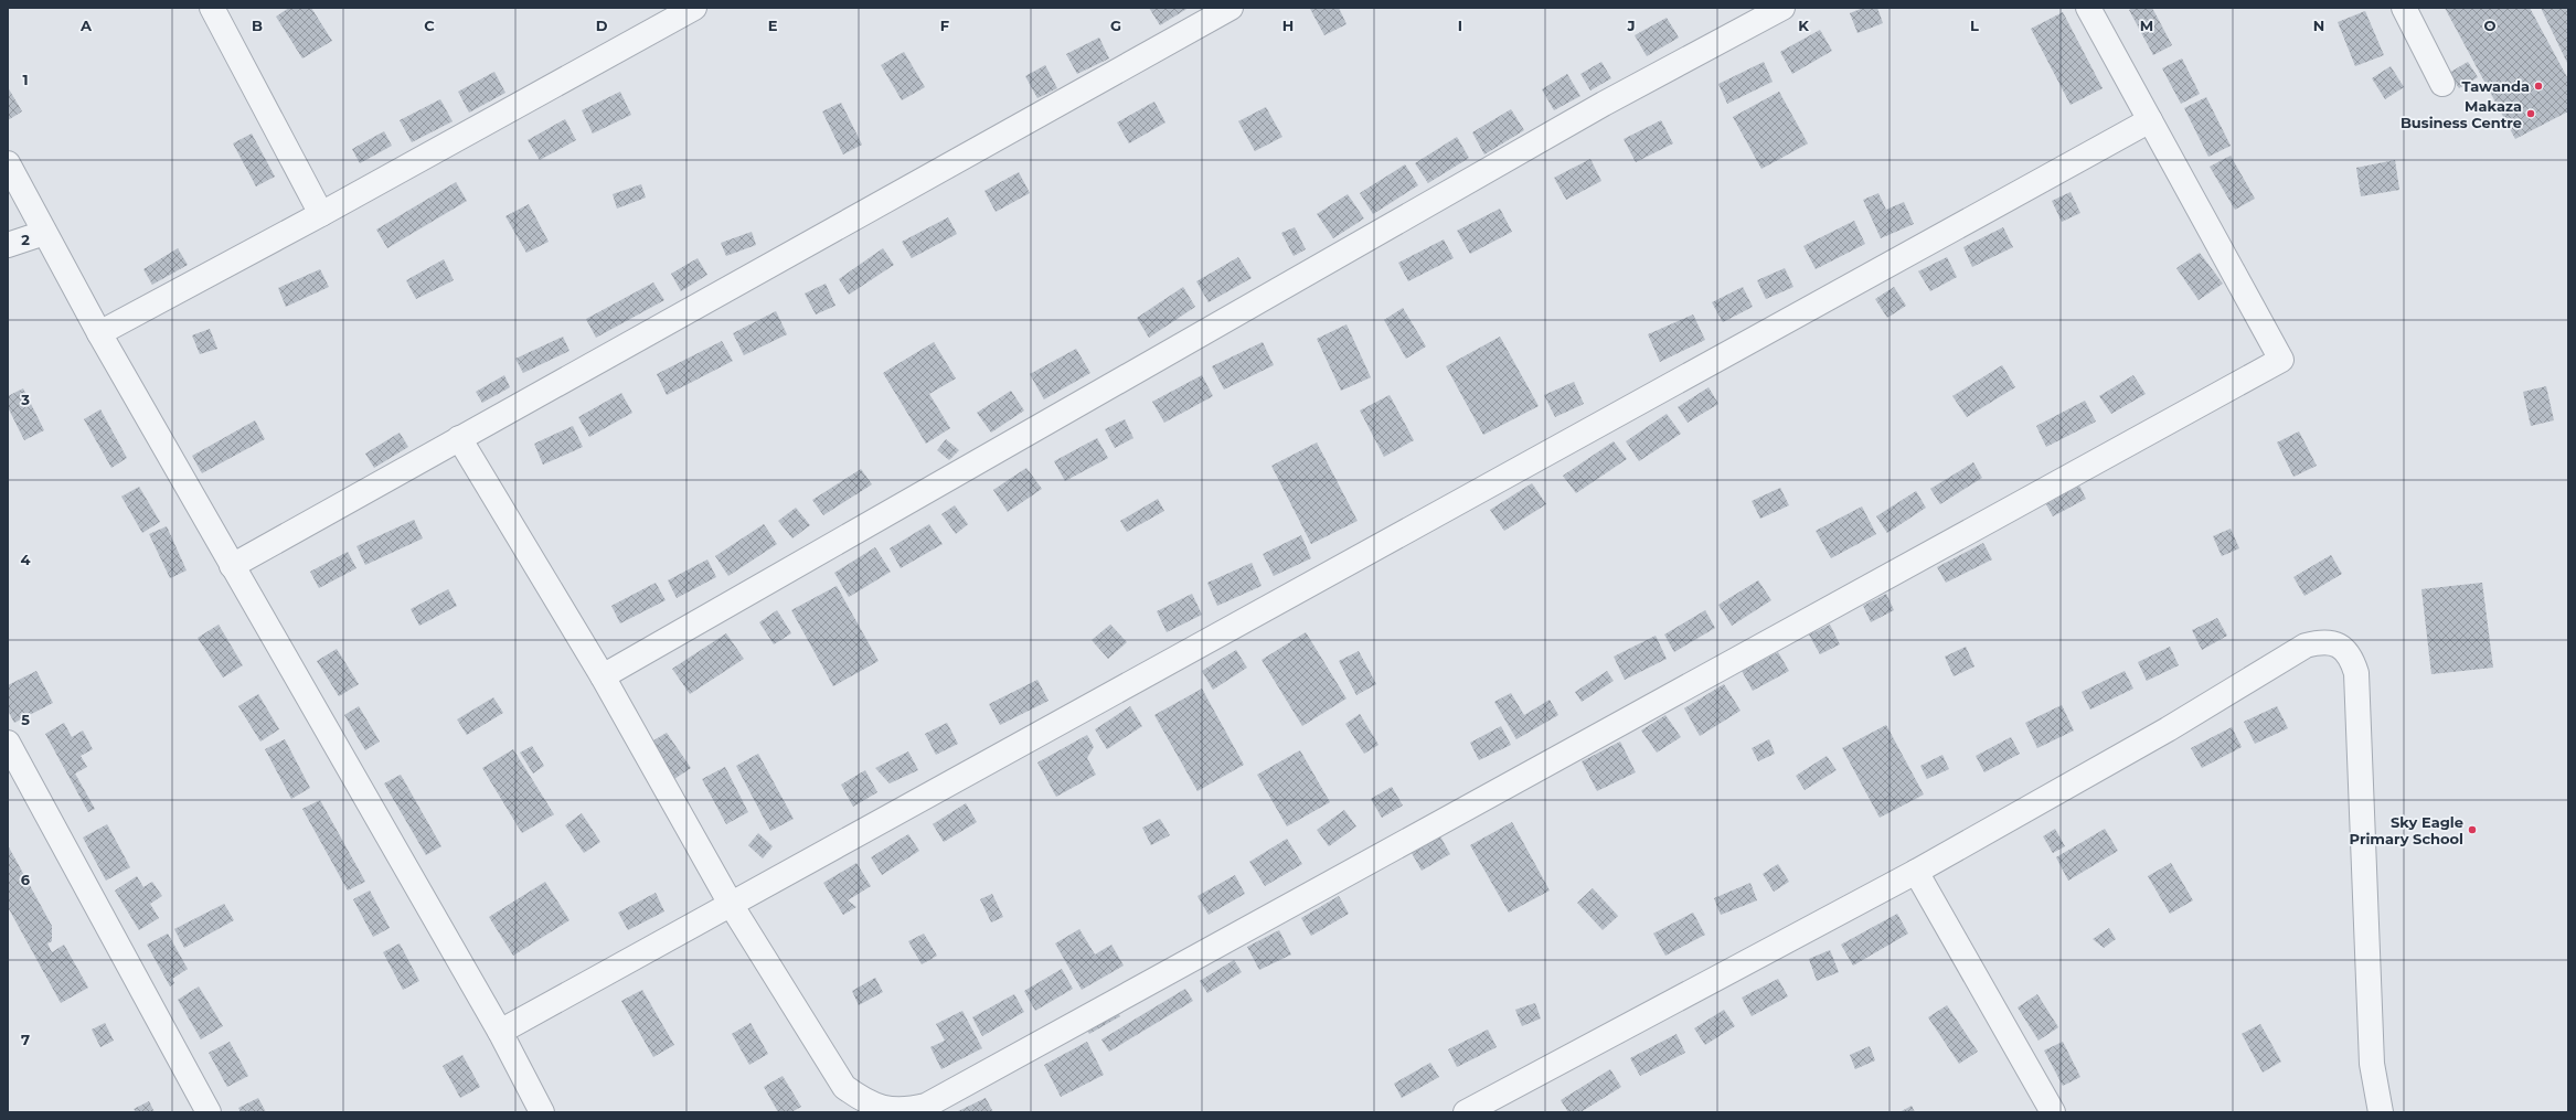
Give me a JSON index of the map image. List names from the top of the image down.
{
  "places": ["Tawanda", "Makaza Business Centre", "Sky Eagle Primary School"],
  "grid": {
    "columns": [
      "A",
      "B",
      "C",
      "D",
      "E",
      "F",
      "G",
      "H",
      "I",
      "J",
      "K",
      "L",
      "M",
      "N",
      "O"
    ],
    "rows": [
      "1",
      "2",
      "3",
      "4",
      "5",
      "6",
      "7"
    ]
  }
}
